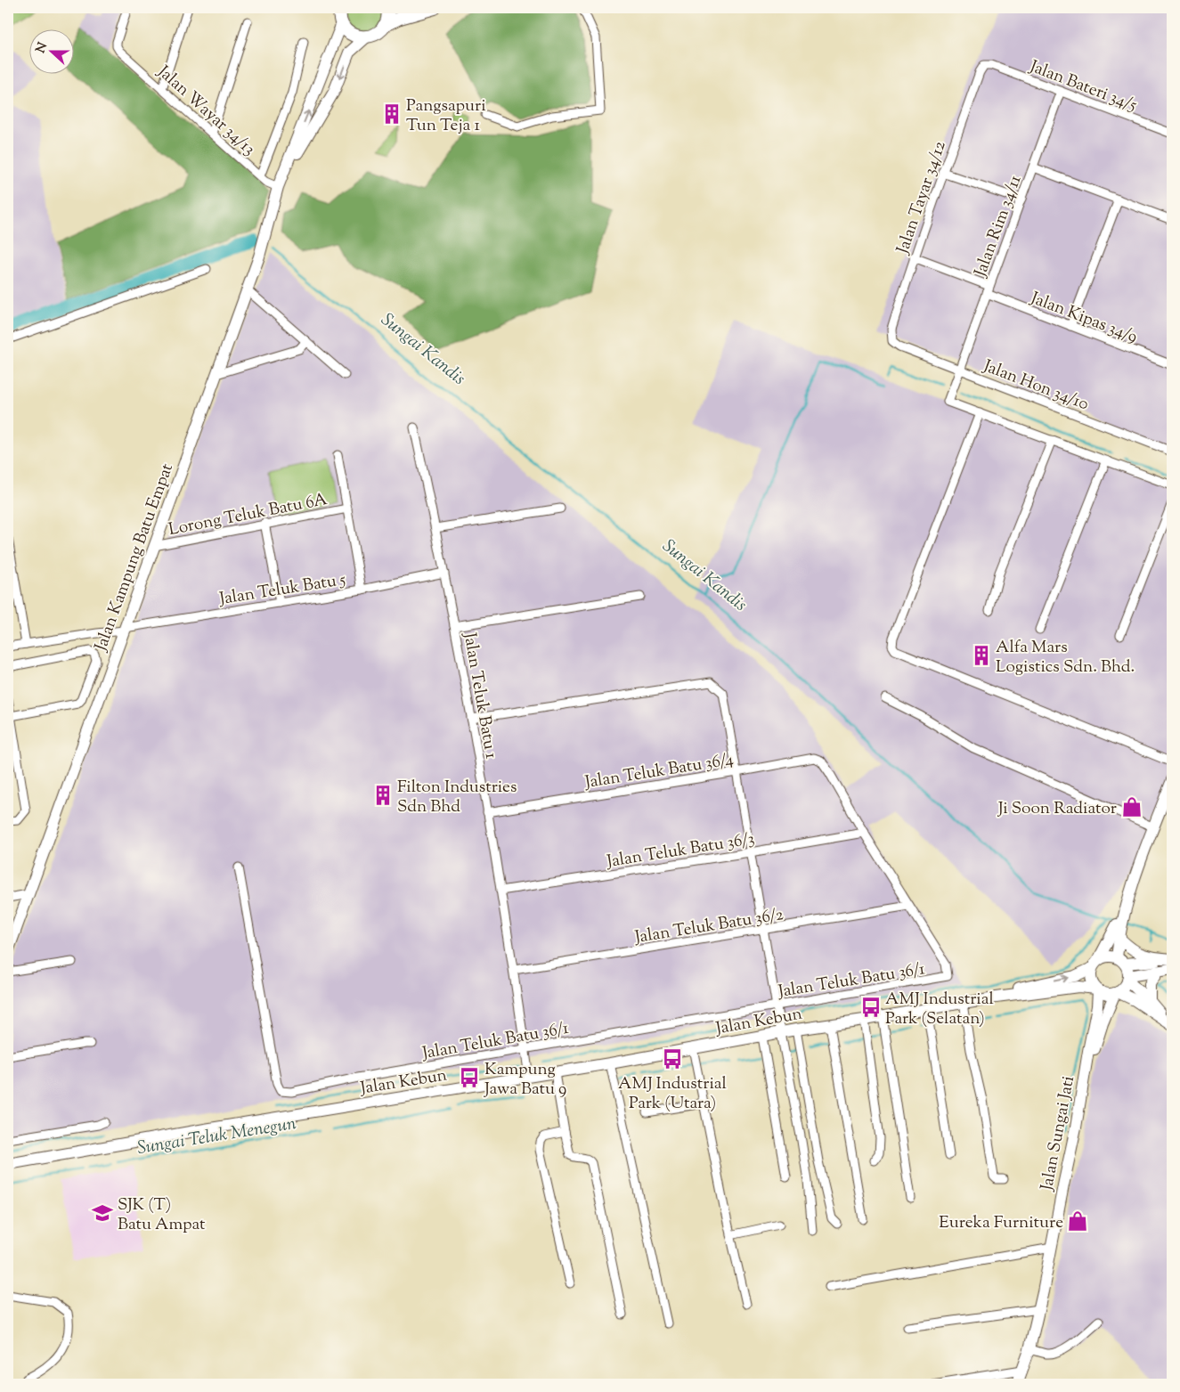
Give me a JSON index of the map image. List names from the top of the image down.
{
  "streets": {
    "main road": ["Jalan Kampung Batu Empat", "Jalan Kebun", "Jalan Sungai Jati"],
    "street": [
      "Jalan Bateri 34/5",
      "Jalan Wayar 34/13",
      "Jalan Tayar 34/12",
      "Jalan Rim 34/11",
      "Jalan Kipas 34/9",
      "Jalan Hon 34/10",
      "Lorong Teluk Batu 6A",
      "Jalan Teluk Batu 5",
      "Jalan Teluk Batu 1",
      "Jalan Teluk Batu 36/4",
      "Jalan Teluk Batu 36/3",
      "Jalan Teluk Batu 36/2",
      "Jalan Teluk Batu 36/1"
    ]
  },
  "crossings": [
    ["Jalan Bateri 34/5", "Jalan Tayar 34/12"],
    ["Jalan Bateri 34/5", "Jalan Rim 34/11"],
    ["Jalan Wayar 34/13", "Jalan Kampung Batu Empat"],
    ["Jalan Tayar 34/12", "Jalan Kipas 34/9"],
    ["Jalan Tayar 34/12", "Jalan Hon 34/10"],
    ["Jalan Rim 34/11", "Jalan Kipas 34/9"],
    ["Jalan Rim 34/11", "Jalan Hon 34/10"],
    ["Lorong Teluk Batu 6A", "Jalan Kampung Batu Empat"],
    ["Jalan Kampung Batu Empat", "Jalan Teluk Batu 5"],
    ["Jalan Teluk Batu 5", "Jalan Teluk Batu 1"],
    ["Jalan Teluk Batu 1", "Jalan Teluk Batu 36/4"],
    ["Jalan Teluk Batu 1", "Jalan Teluk Batu 36/3"],
    ["Jalan Teluk Batu 1", "Jalan Teluk Batu 36/2"],
    ["Jalan Teluk Batu 1", "Jalan Teluk Batu 36/1"],
    ["Jalan Teluk Batu 1", "Jalan Kebun"],
    ["Jalan Teluk Batu 36/4", "Jalan Teluk Batu 36/3"],
    ["Jalan Teluk Batu 36/2", "Jalan Teluk Batu 36/1"],
    ["Jalan Kebun", "Jalan Sungai Jati"]
  ],
  "water": ["Sungai Kandis", "Sungai Teluk Menegun"],
  "places": {
    "building": ["Pangsapuri Tun Teja 1", "Alfa Mars Logistics Sdn. Bhd.", "Filton Industries Sdn Bhd"],
    "shop": ["Ji Soon Radiator", "Eureka Furniture"],
    "bus stop": ["AMJ Industrial Park (Selatan)", "AMJ Industrial Park (Utara)", "Kampung Jawa Batu 9"],
    "school or university": ["SJK (T) Batu Ampat"]
  },
  "north": "left"
}
